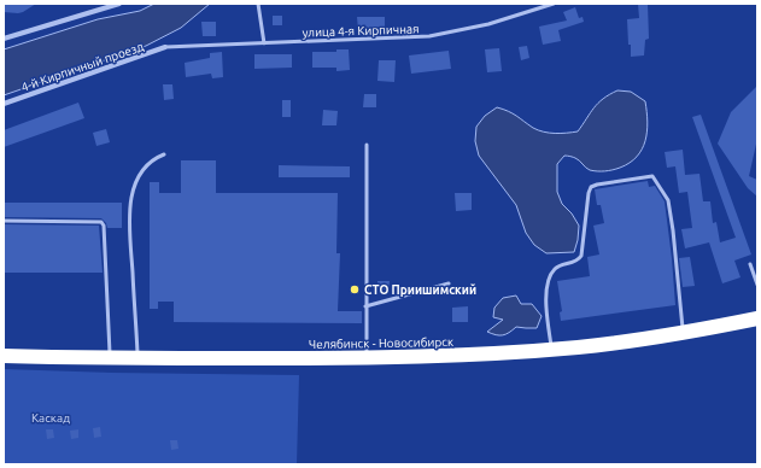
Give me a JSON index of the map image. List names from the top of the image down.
{
  "streets": {
    "highway": ["Челябинск - Новосибирск"],
    "street": ["4-й Кирпичный проезд"],
    "lane": ["улица 4-я Кирпичная"]
  },
  "crossings": [
    ["улица 4-я Кирпичная", "4-й Кирпичный проезд"]
  ],
  "parks": ["Каскад"],
  "places": ["СТО Приишимский"]
}
